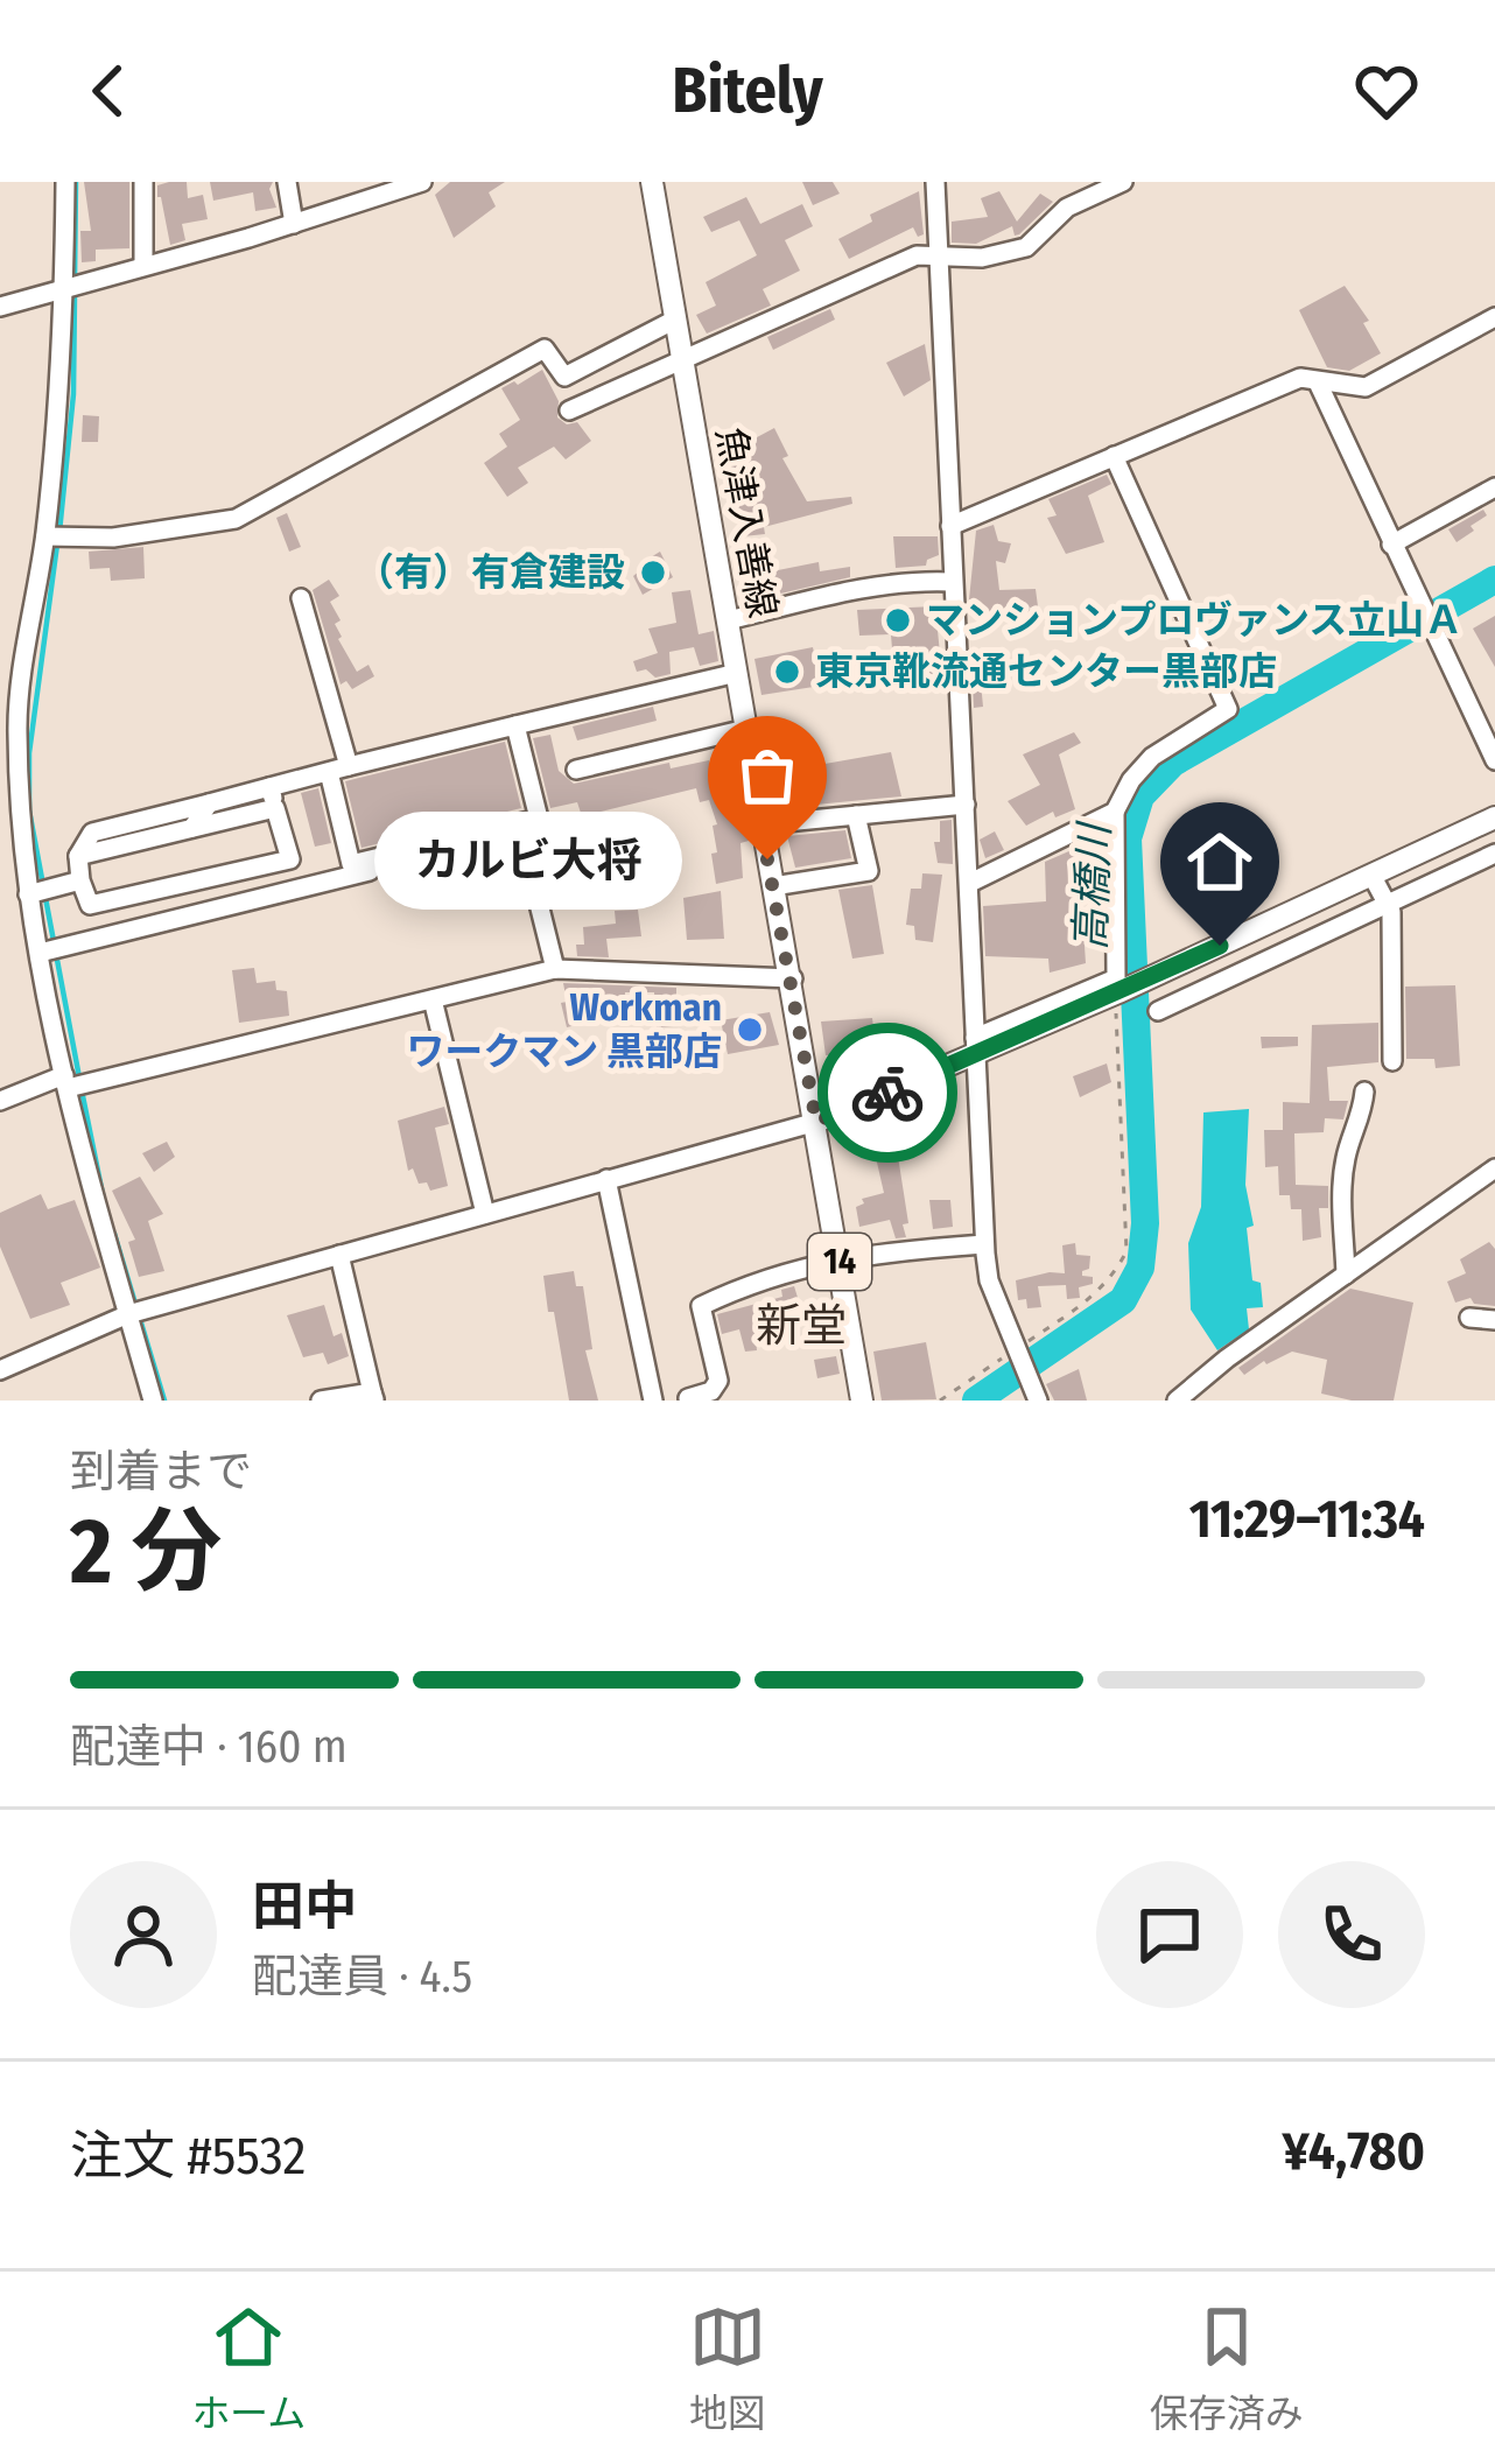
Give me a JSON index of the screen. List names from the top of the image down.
{
  "streets": {
    "main road": ["魚津入善線", "14"]
  },
  "crossings": [
    ["魚津入善線", "14"]
  ],
  "districts": ["新堂"],
  "water": ["高橋川"],
  "places": [
    "（有）有倉建設",
    "マンションプロヴァンス立山Ａ",
    "東京靴流通センター黒部店",
    "カルビ大将",
    "Workman ワークマン 黒部店"
  ],
  "page": {
    "header": "Bitely",
    "bubble": "カルビ大将",
    "heading": ["2 分", "到着まで", "11:29–11:34"],
    "panel": [
      "田中",
      "配達員 · 4.5",
      "注文 #5532",
      "¥4,780"
    ],
    "bar": "配達中 · 160 m",
    "tabs": ["ホーム", "地図", "保存済み"]
  }
}
